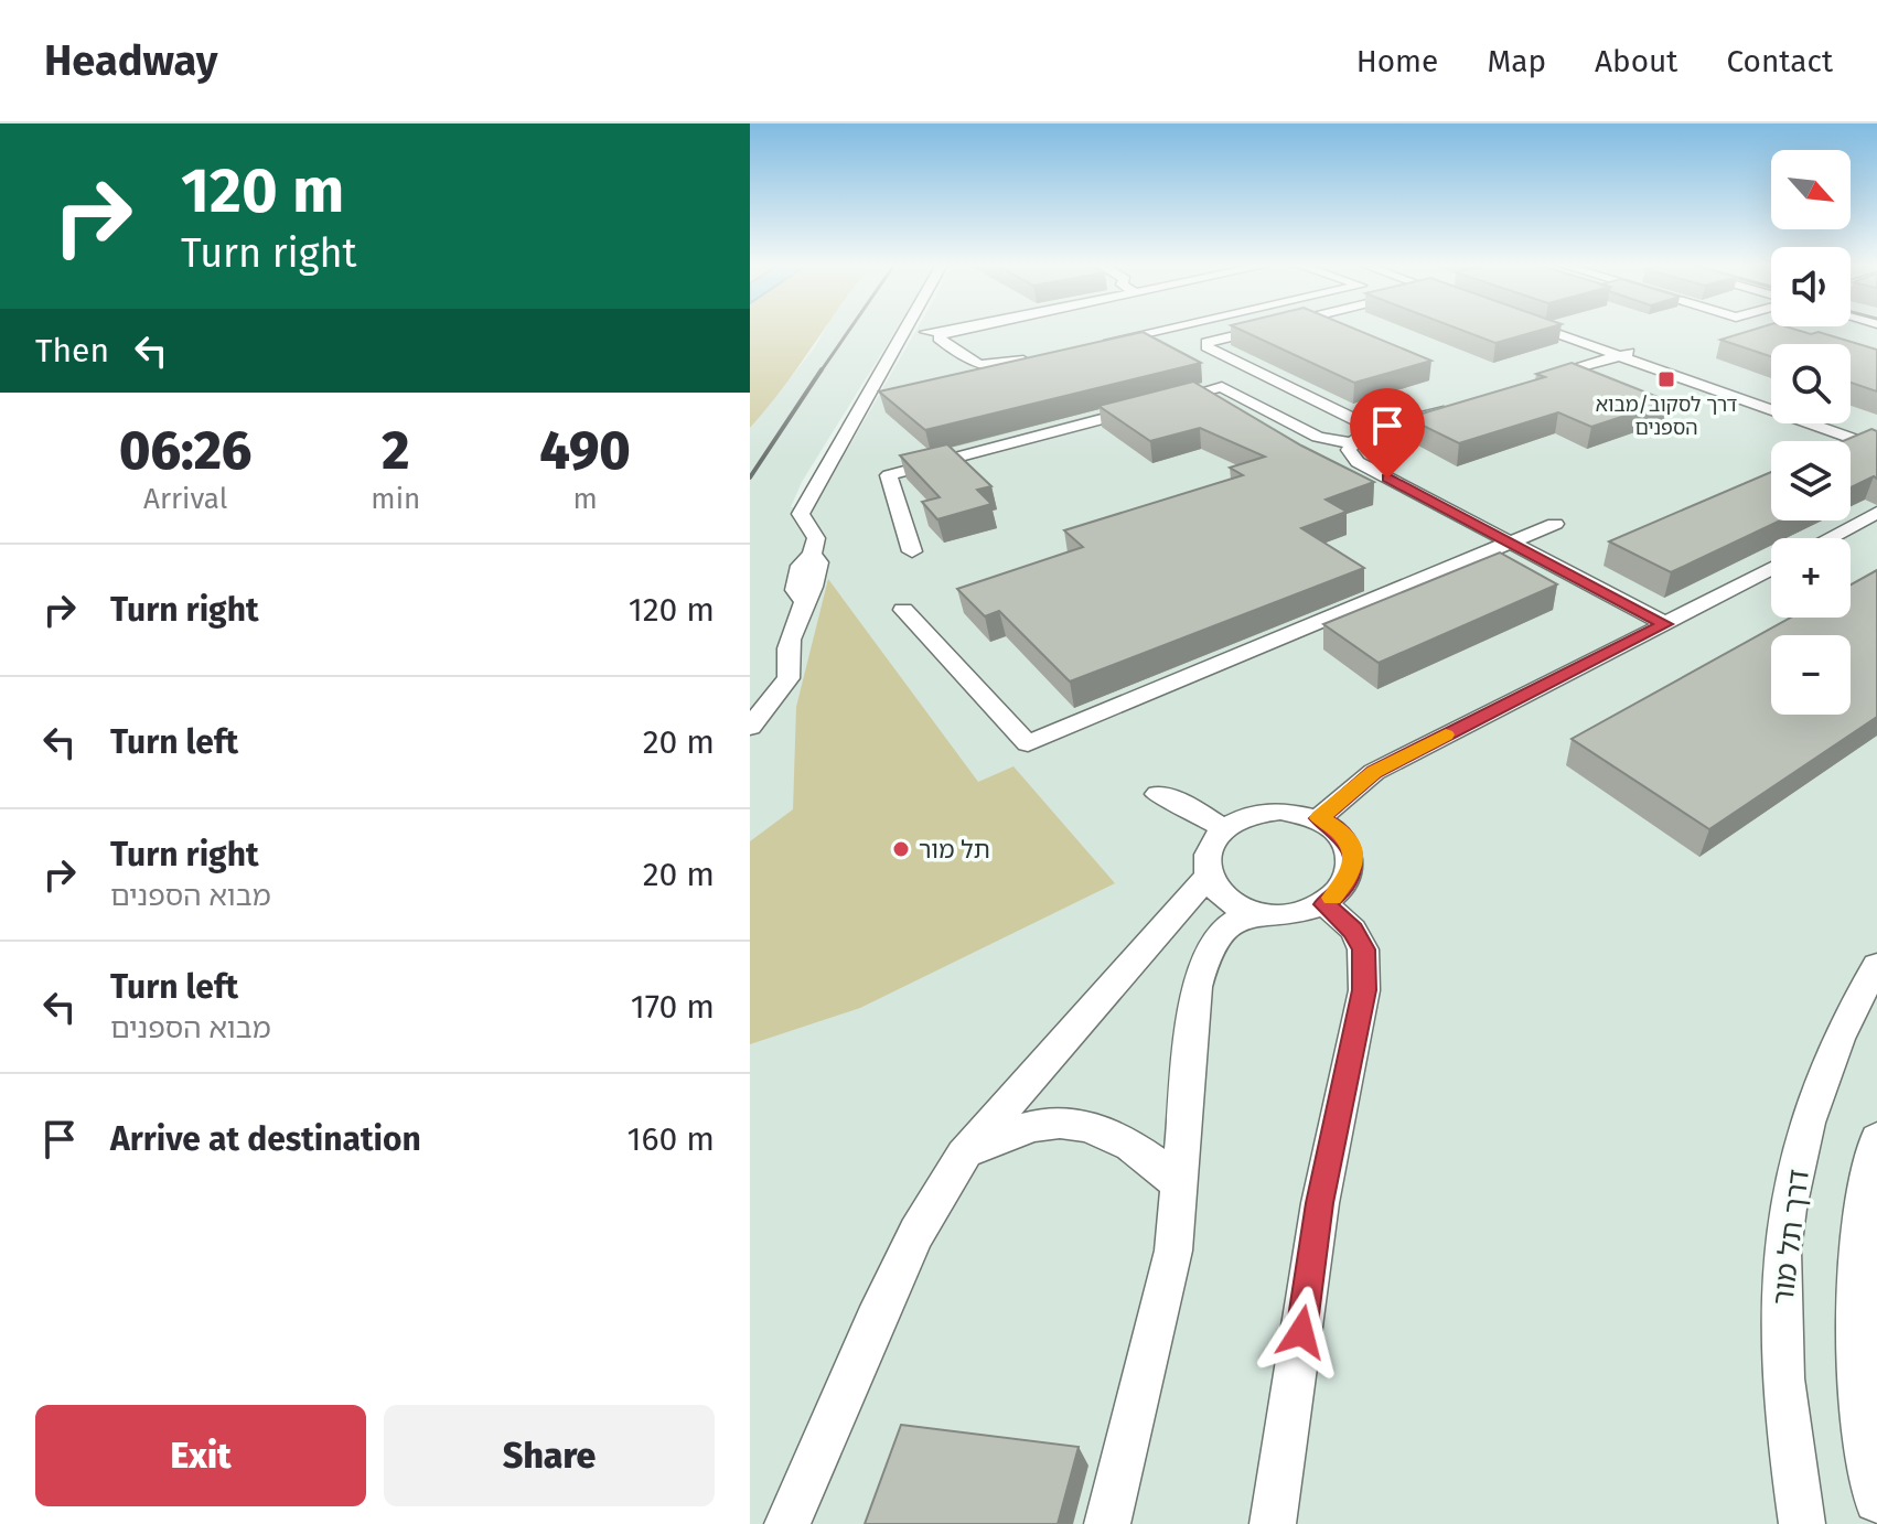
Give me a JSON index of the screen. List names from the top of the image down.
{
  "streets": {
    "street": ["דרך תל מור"]
  },
  "places": {
    "transit": ["דרך לסקוב/מבוא הספנים"],
    "other": ["תל מור"]
  },
  "north": "bottom right",
  "page": {
    "header": "Headway",
    "nav": [
      "Home",
      "Map",
      "About",
      "Contact"
    ],
    "turn": ["120 m", "Turn right"],
    "map_buttons": ["+", "−"],
    "then": "Then",
    "eta": [
      "06:26",
      "Arrival",
      "2",
      "min",
      "490",
      "m"
    ],
    "list": [
      {
        "name": "Turn right",
        "value": "120 m"
      },
      {
        "name": "Turn left",
        "value": "20 m"
      },
      {
        "name": "Turn right",
        "note": "מבוא הספנים",
        "value": "20 m"
      },
      {
        "name": "Turn left",
        "note": "מבוא הספנים",
        "value": "170 m"
      },
      {
        "name": "Arrive at destination",
        "value": "160 m"
      }
    ],
    "buttons": ["Exit", "Share"]
  }
}
